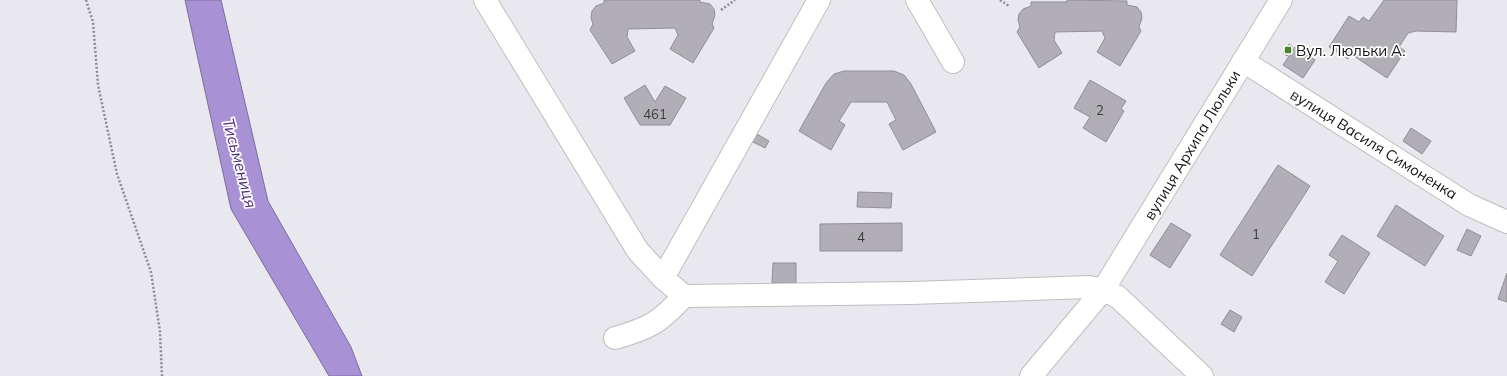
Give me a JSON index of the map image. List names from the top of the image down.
{
  "streets": {
    "street": ["вулиця Василя Симоненка", "вулиця Архипа Люльки"]
  },
  "crossings": [
    ["вулиця Василя Симоненка", "вулиця Архипа Люльки"]
  ],
  "water": ["Тисьмениця"],
  "places": {
    "transit": ["Вул. Люльки А."]
  },
  "house_numbers": [
    "2",
    "461",
    "1",
    "4"
  ]
}
